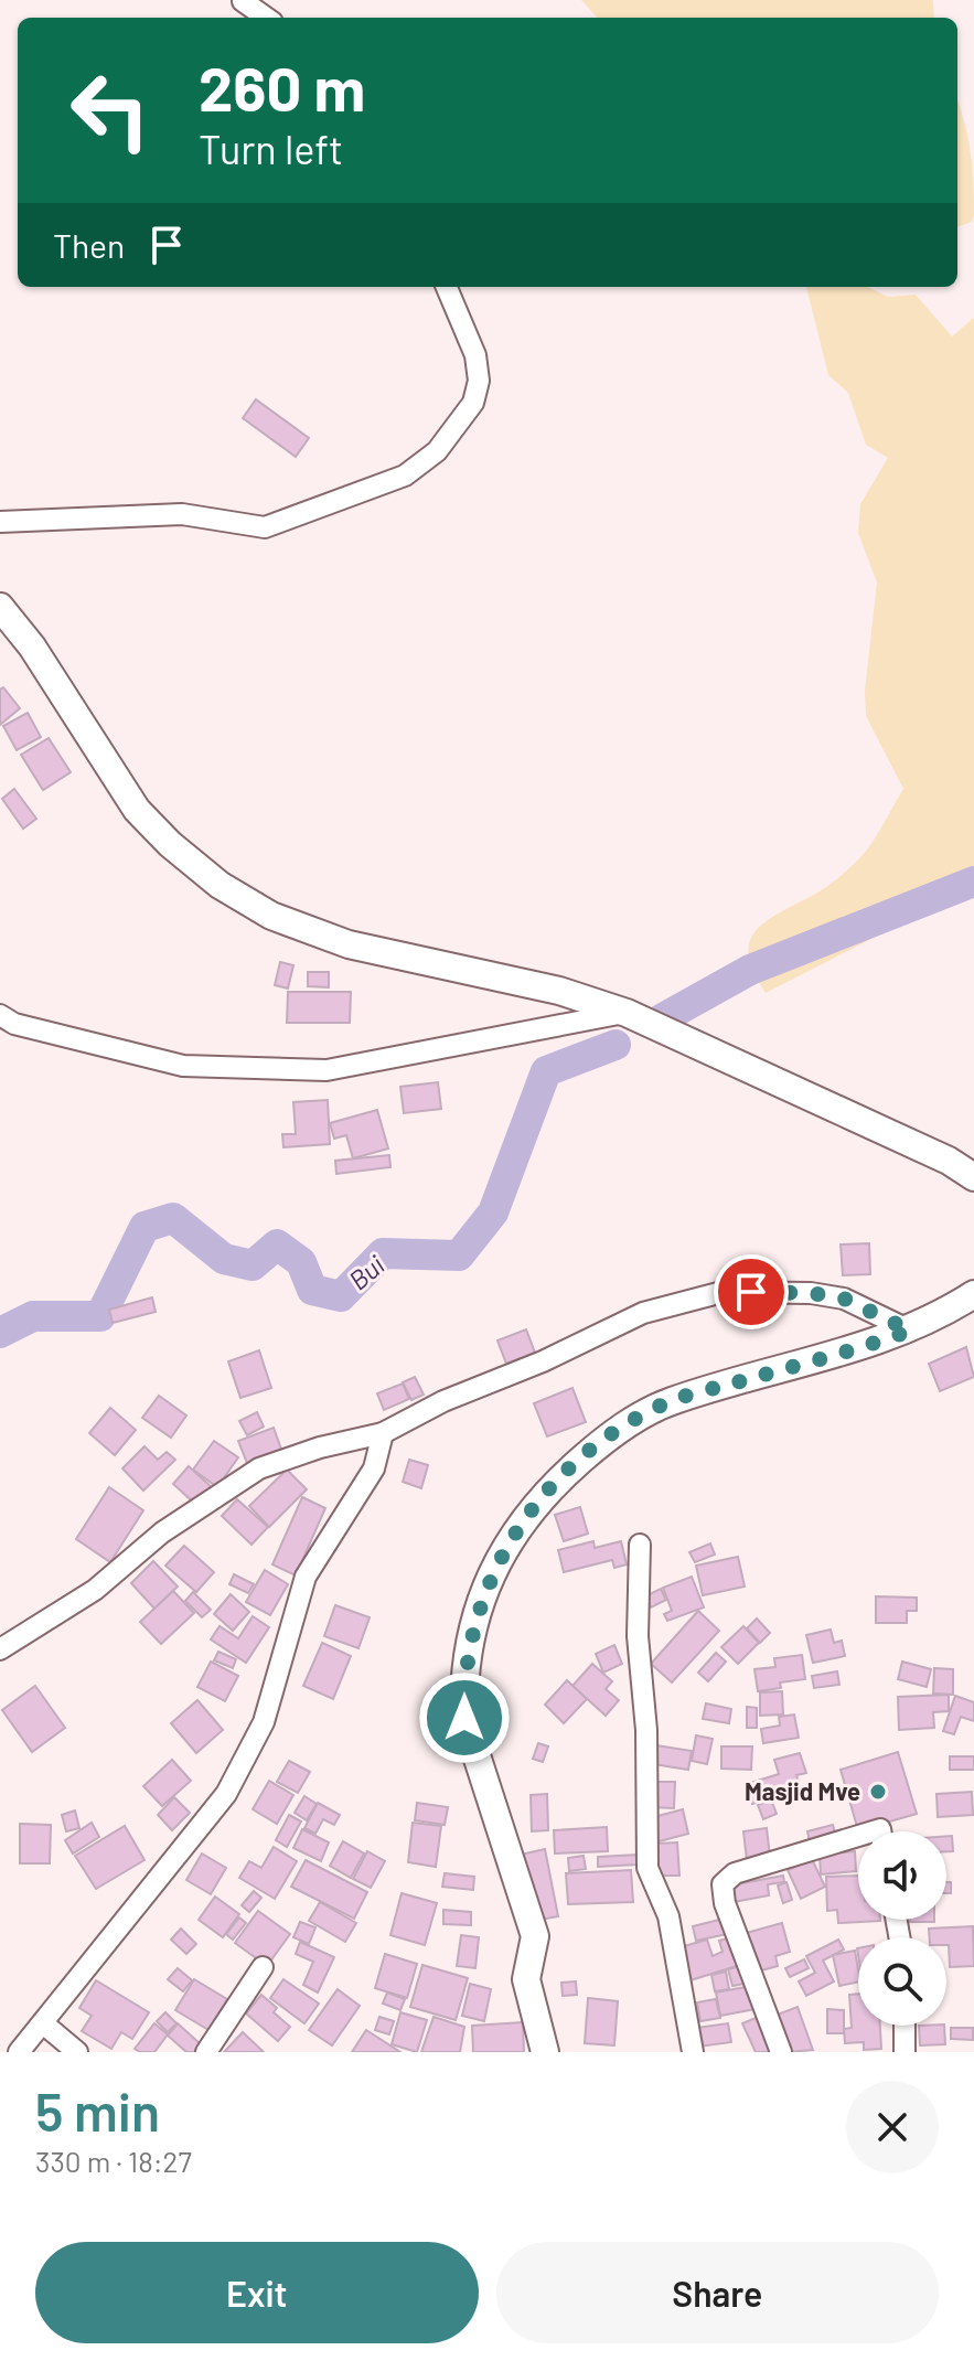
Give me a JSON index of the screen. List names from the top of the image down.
{
  "water": ["Bui"],
  "places": ["Masjid Mve"],
  "page": {
    "turn": ["260 m", "Turn left"],
    "then": "Then",
    "heading": ["5 min", "330 m · 18:27"],
    "buttons": ["Exit", "Share"]
  }
}
